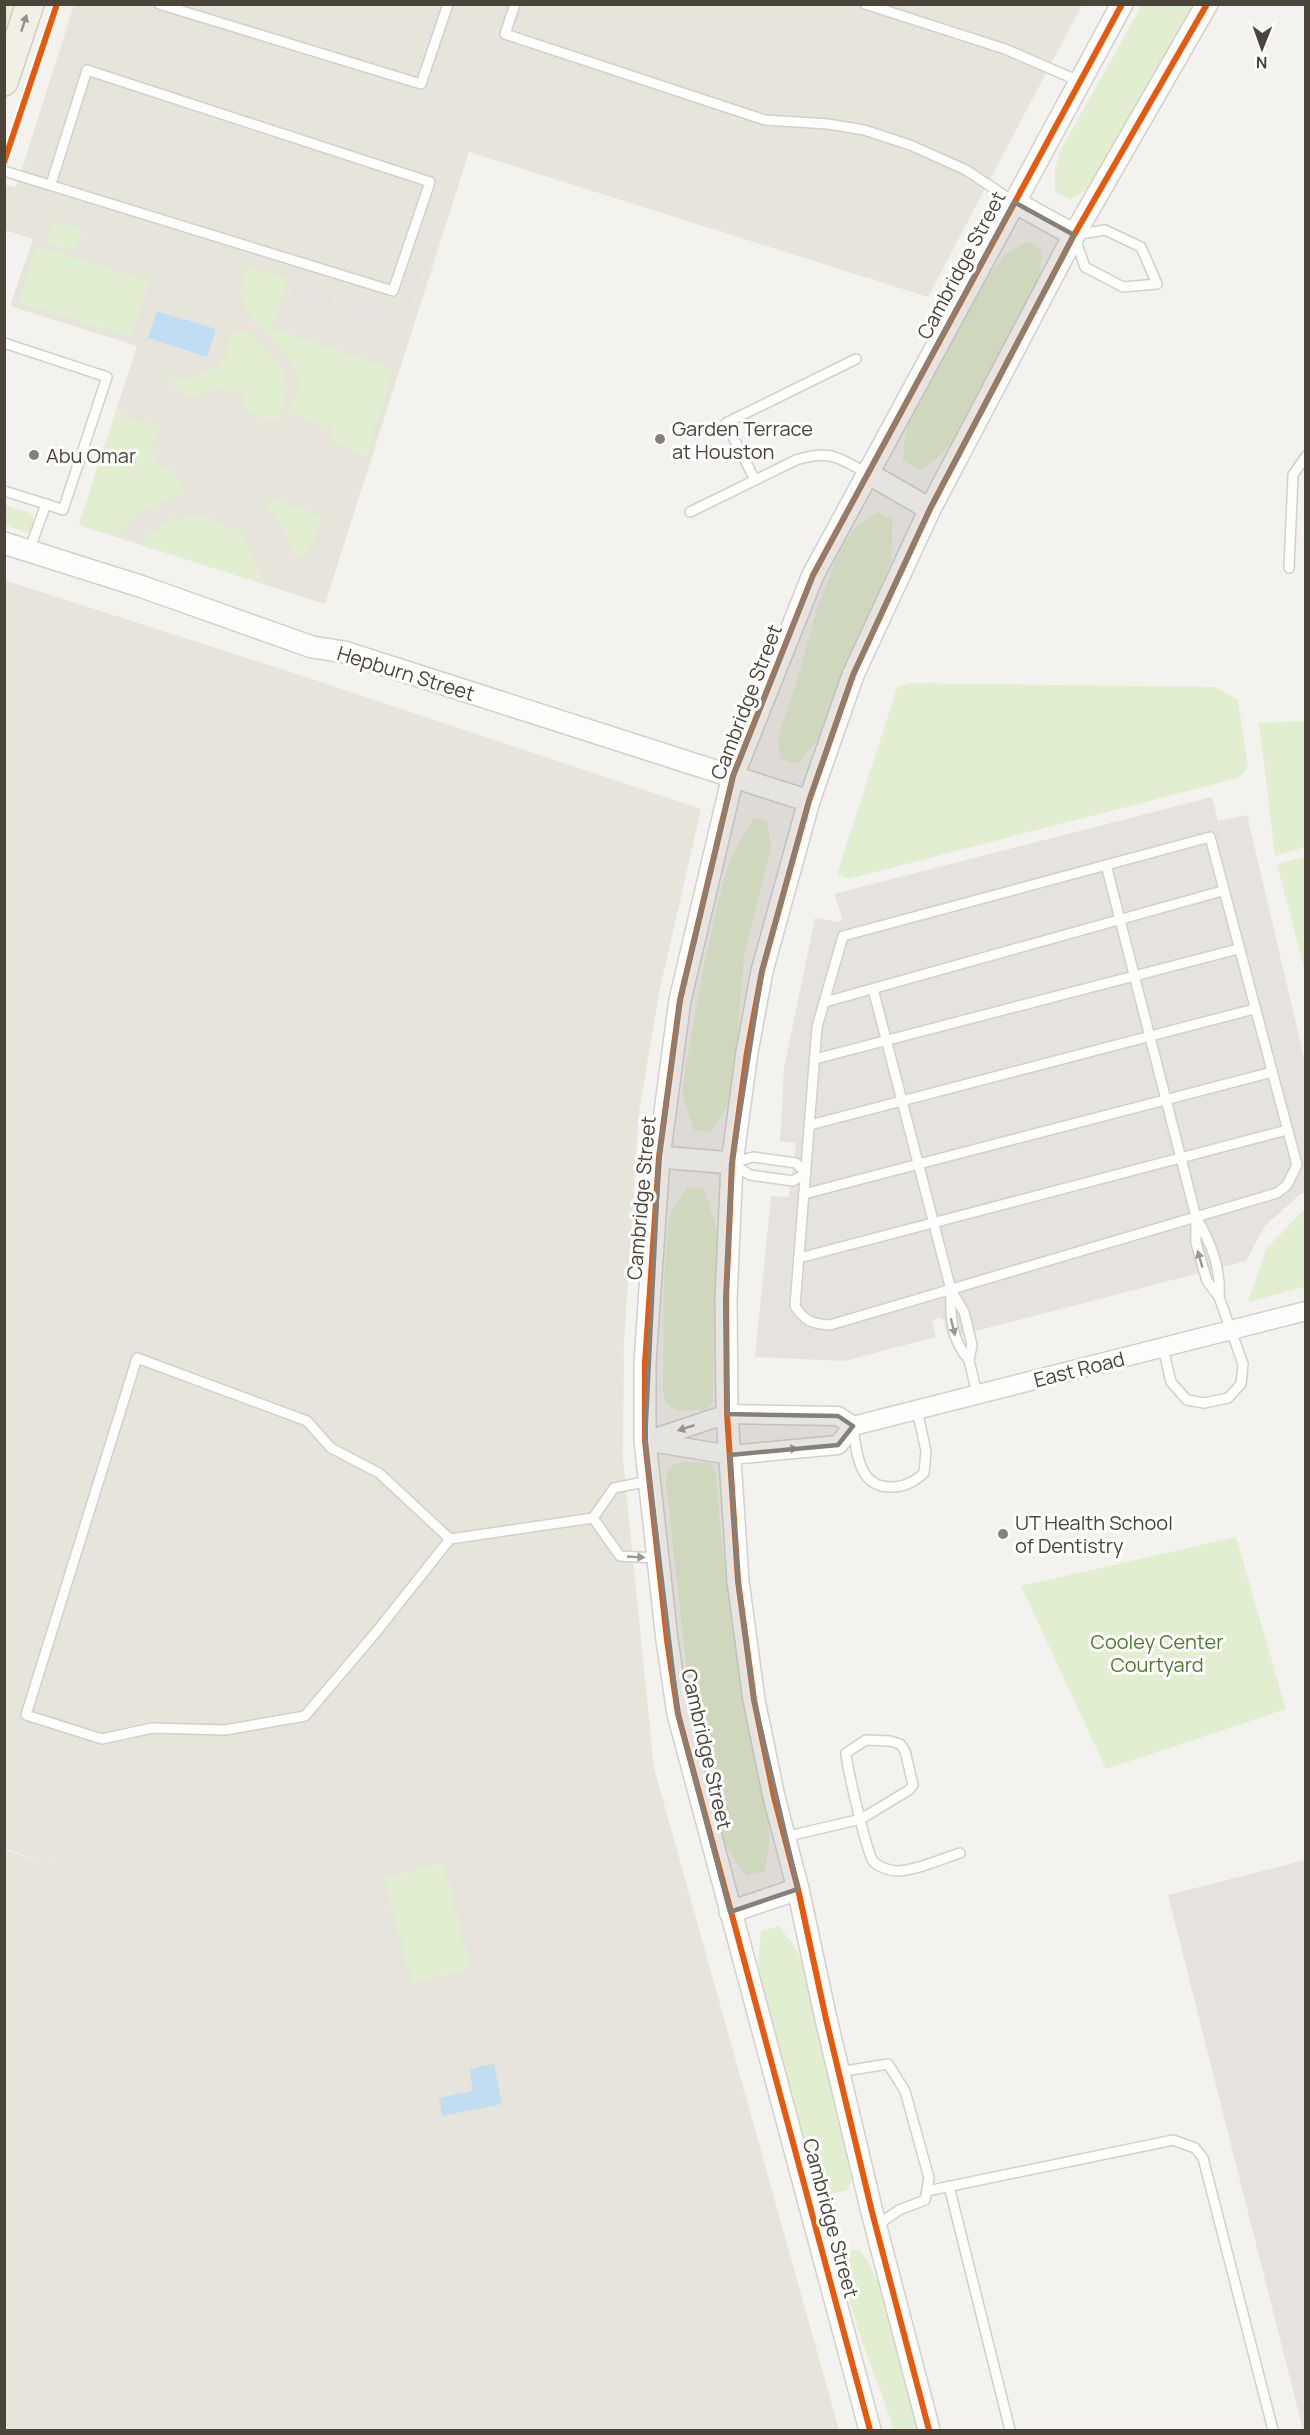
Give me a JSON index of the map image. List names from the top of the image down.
{
  "streets": {
    "street": ["Cambridge Street", "Hepburn Street", "East Road"]
  },
  "crossings": [
    ["Cambridge Street", "Hepburn Street"],
    ["Cambridge Street", "East Road"]
  ],
  "parks": ["Cooley Center Courtyard"],
  "places": ["Garden Terrace at Houston", "Abu Omar", "UT Health School of Dentistry"],
  "north": "bottom"
}
